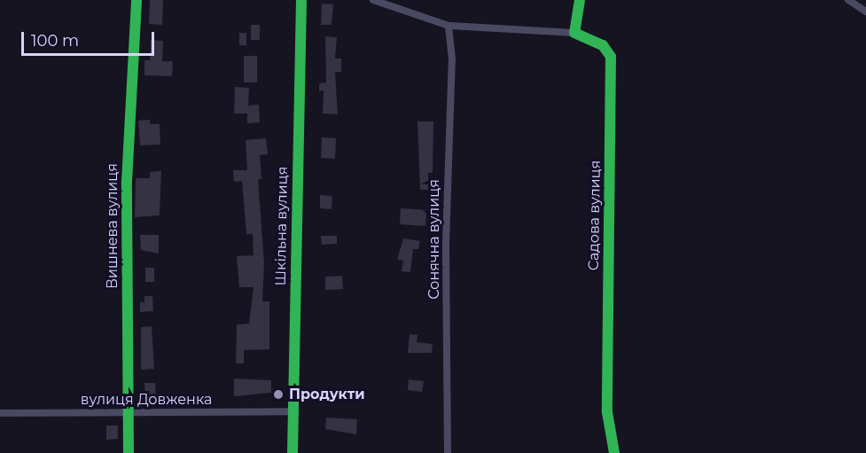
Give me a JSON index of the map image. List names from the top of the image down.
{
  "streets": {
    "street": [
      "Садова вулиця",
      "Вишнева вулиця",
      "Шкільна вулиця",
      "Сонячна вулиця",
      "вулиця Довженка"
    ]
  },
  "crossings": [
    ["Вишнева вулиця", "вулиця Довженка"],
    ["Шкільна вулиця", "вулиця Довженка"]
  ],
  "places": ["Продукти"],
  "scale_bar": "100 m"
}
